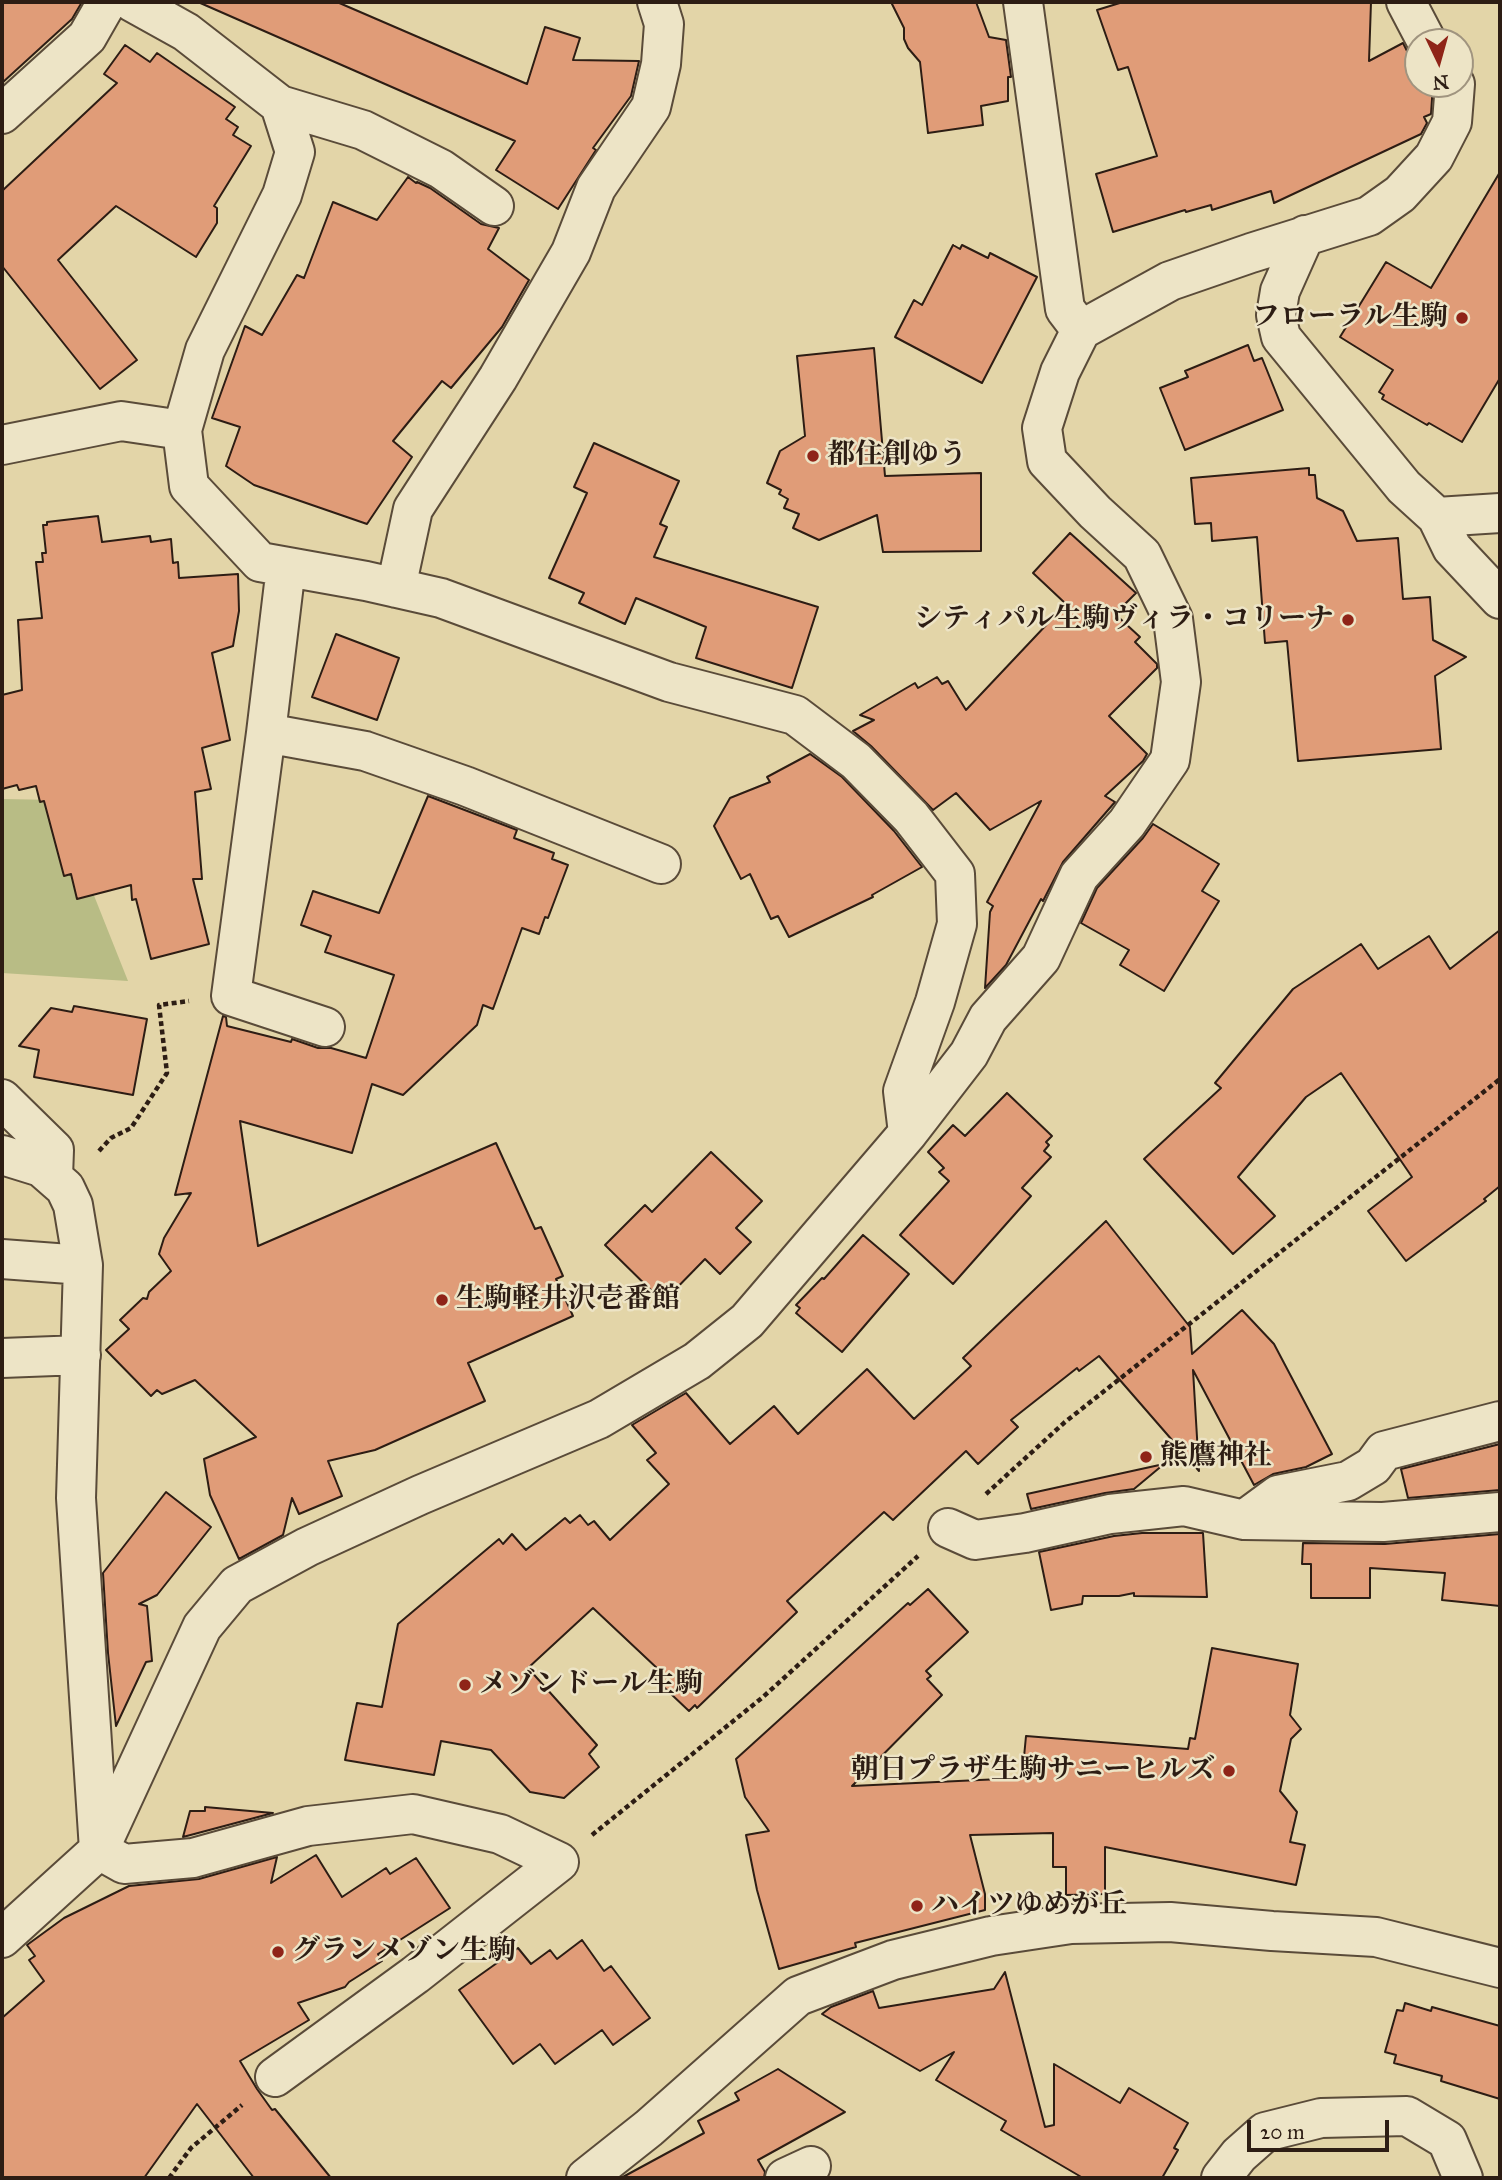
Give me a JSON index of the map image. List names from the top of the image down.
{
  "places": [
    "フローラル生駒",
    "都住創ゆう",
    "シティパル生駒ヴィラ・コリーナ",
    "生駒軽井沢壱番館",
    "熊鷹神社",
    "メゾンドール生駒",
    "朝日プラザ生駒サニーヒルズ",
    "ハイツゆめが丘",
    "グランメゾン生駒"
  ],
  "scale_bar": "20 m",
  "north": "bottom"
}
